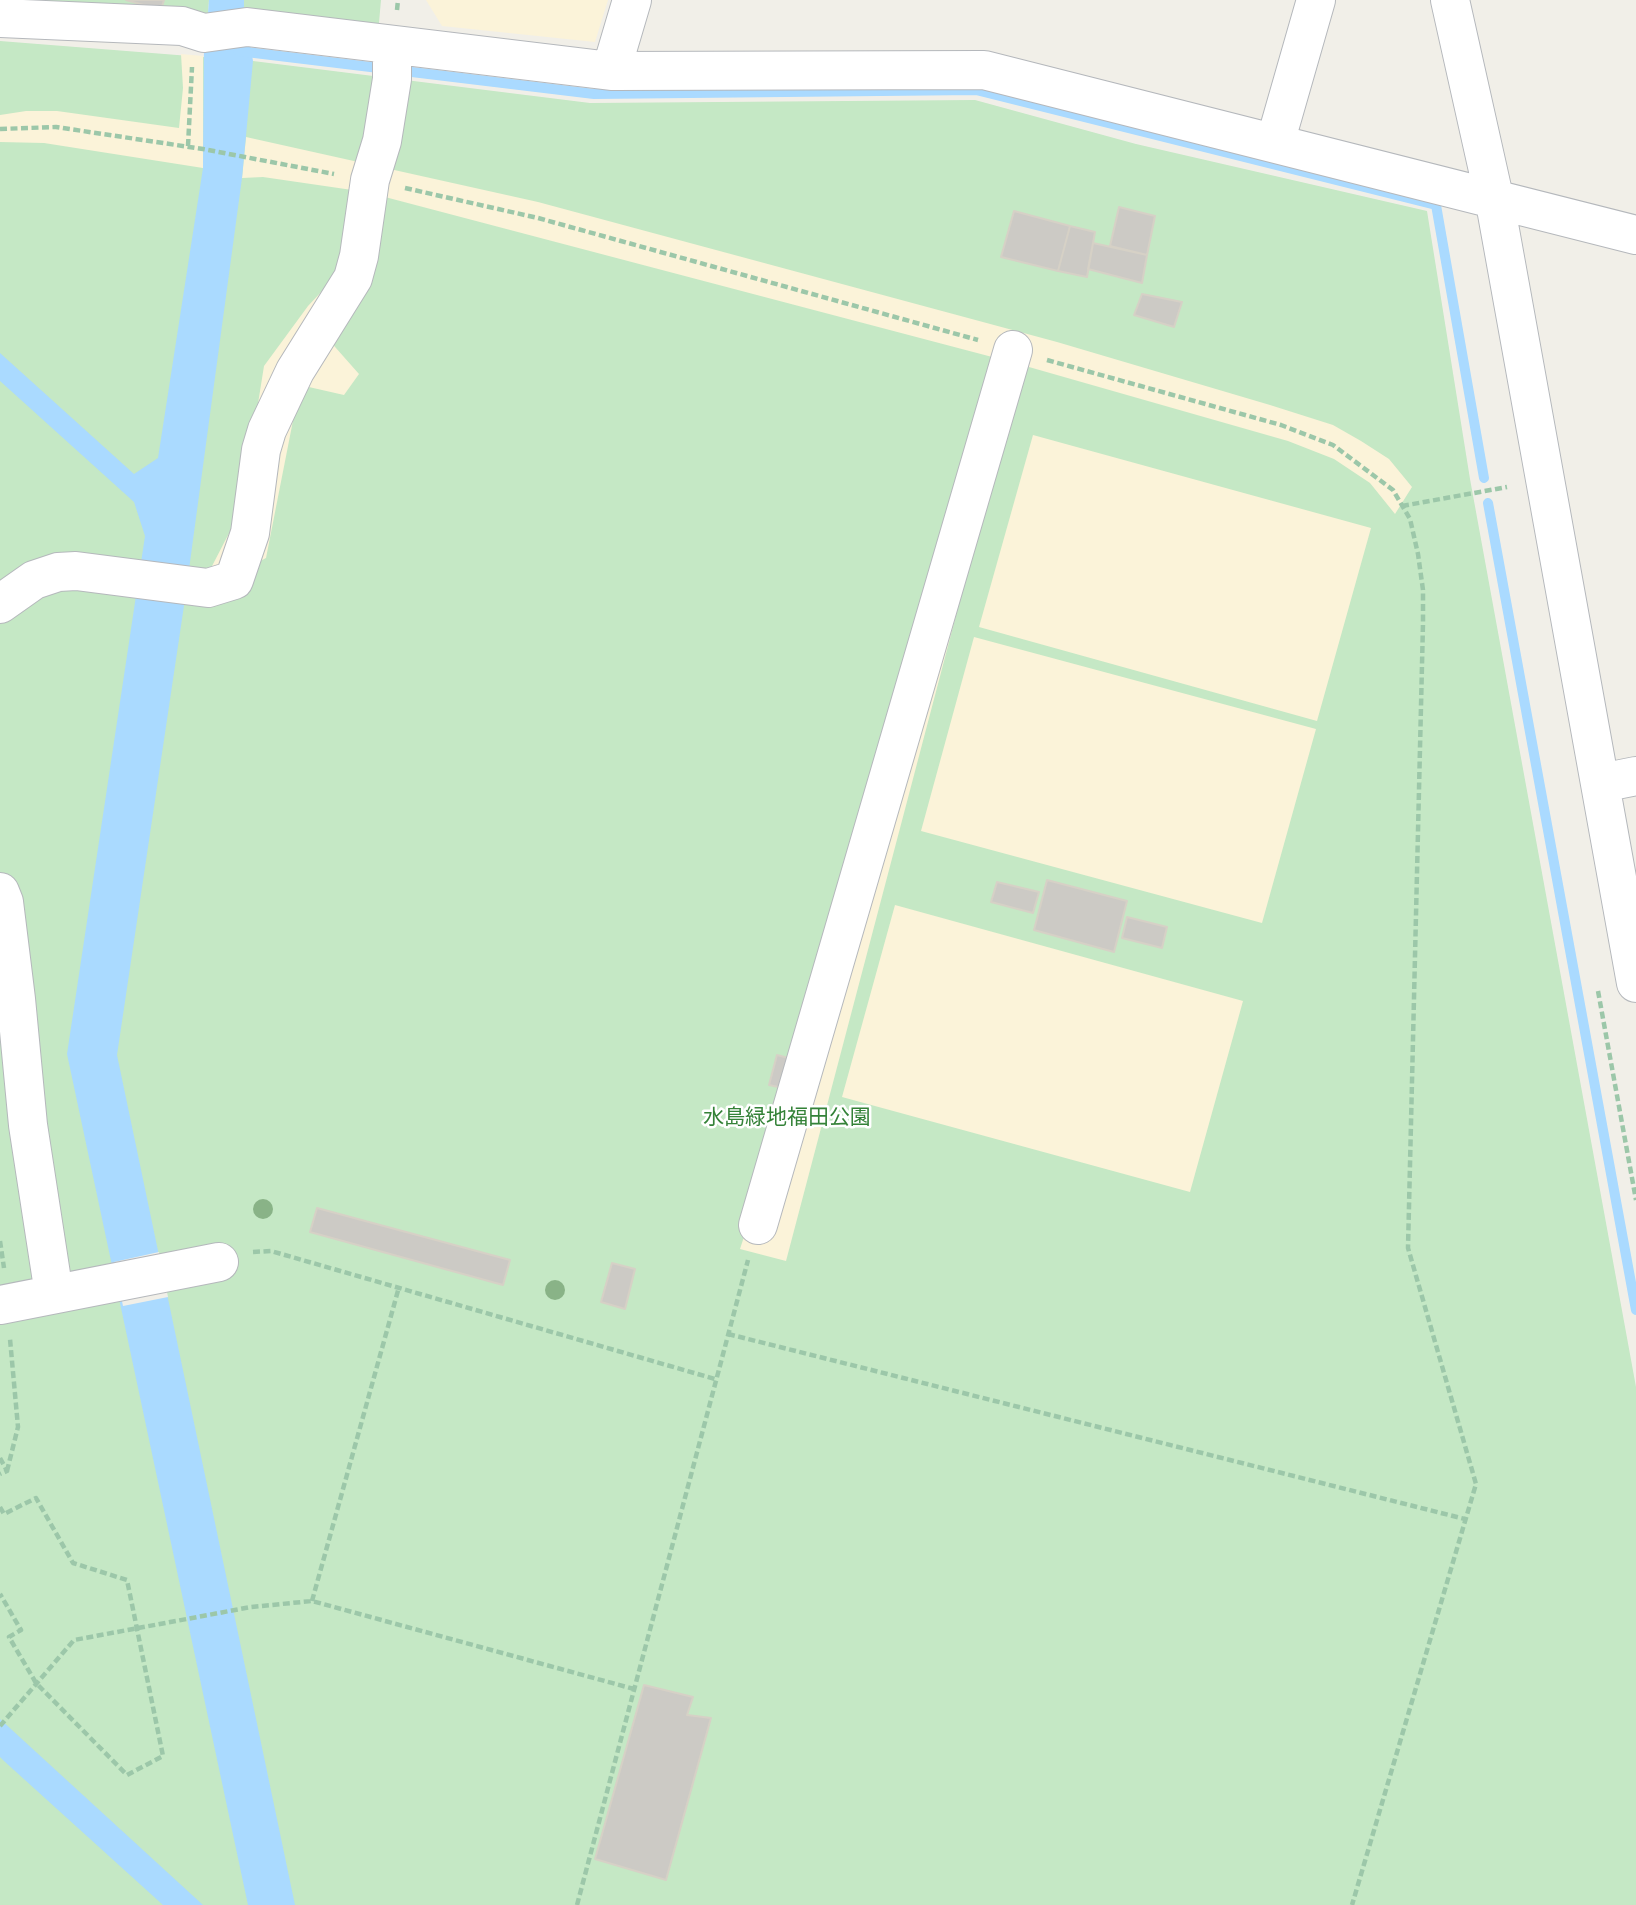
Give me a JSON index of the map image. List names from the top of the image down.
{
  "parks": ["水島緑地福田公園"]
}
